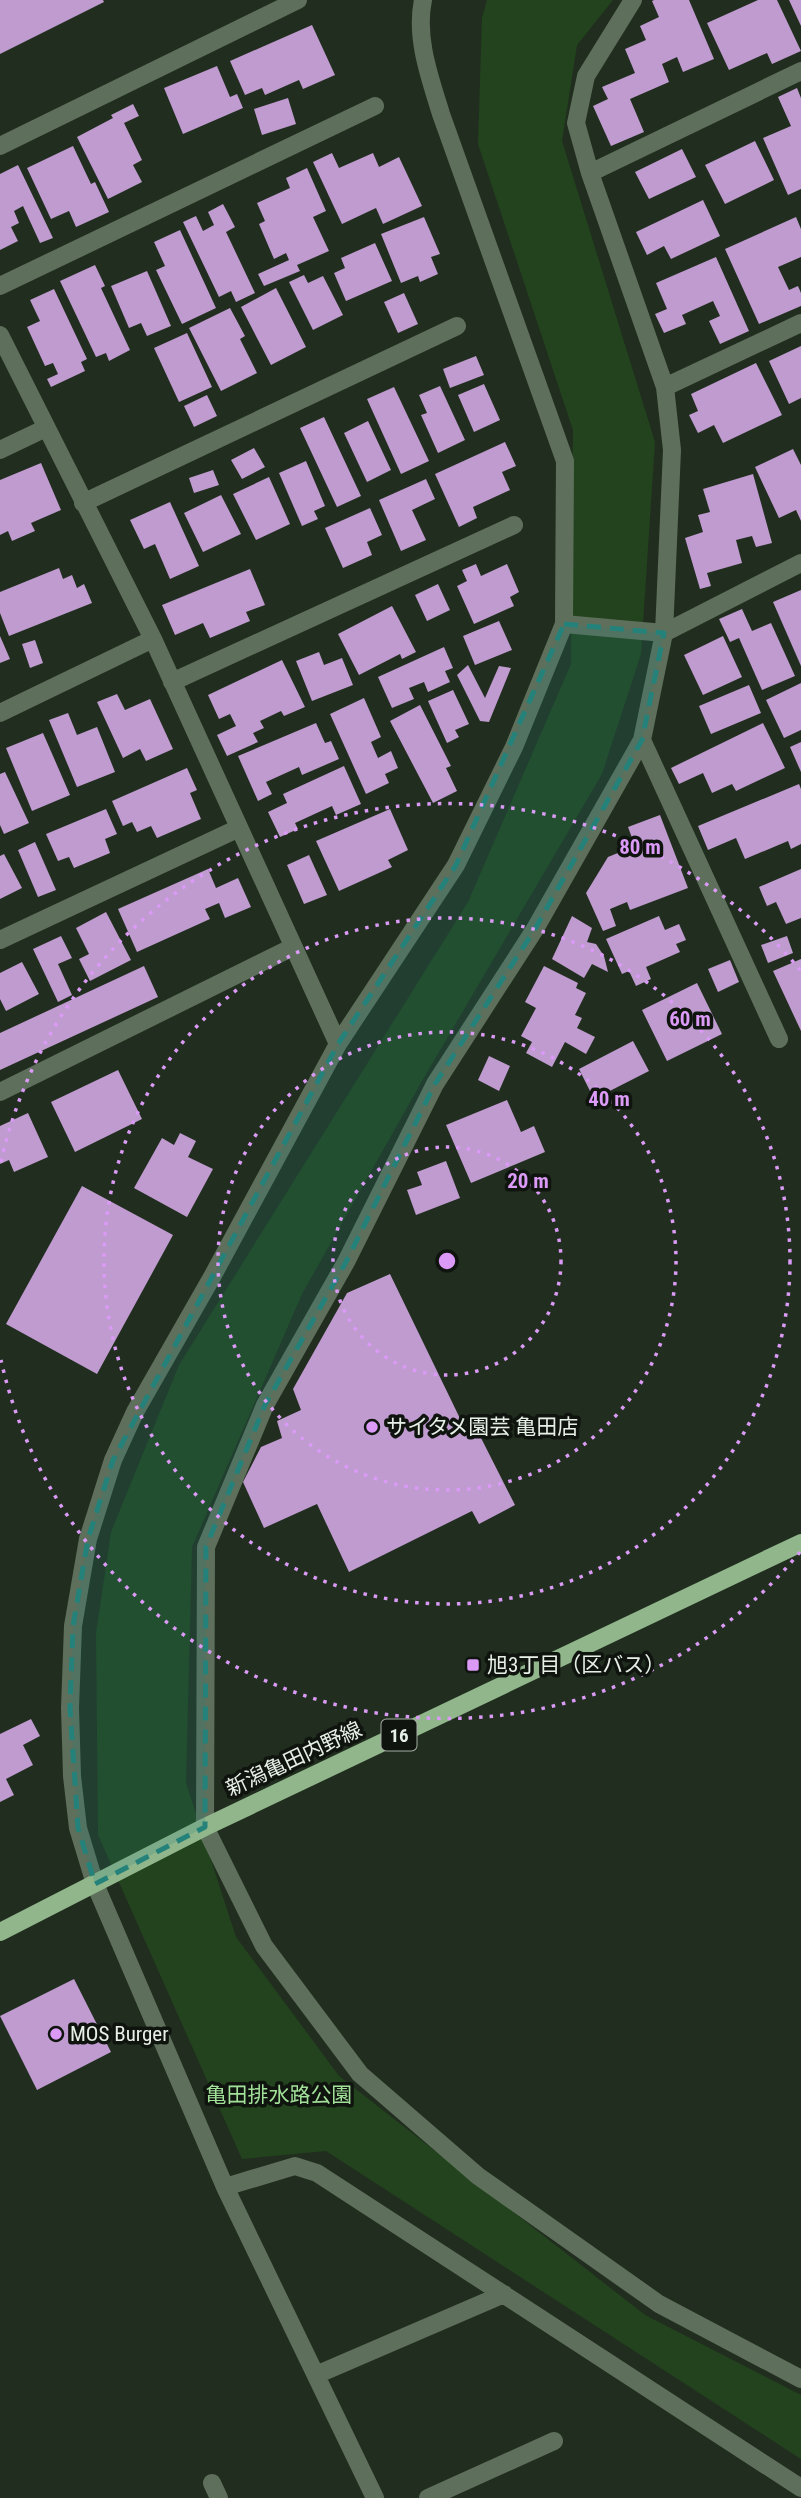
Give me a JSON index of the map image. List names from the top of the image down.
{
  "streets": {
    "main road": ["16", "新潟亀田内野線"]
  },
  "parks": ["亀田排水路公園"],
  "places": {
    "other": ["サイタメ園芸 亀田店", "MOS Burger"],
    "transit": ["旭3丁目（区バス）"]
  },
  "rings": [
    "80 m",
    "60 m",
    "40 m",
    "20 m"
  ]
}
